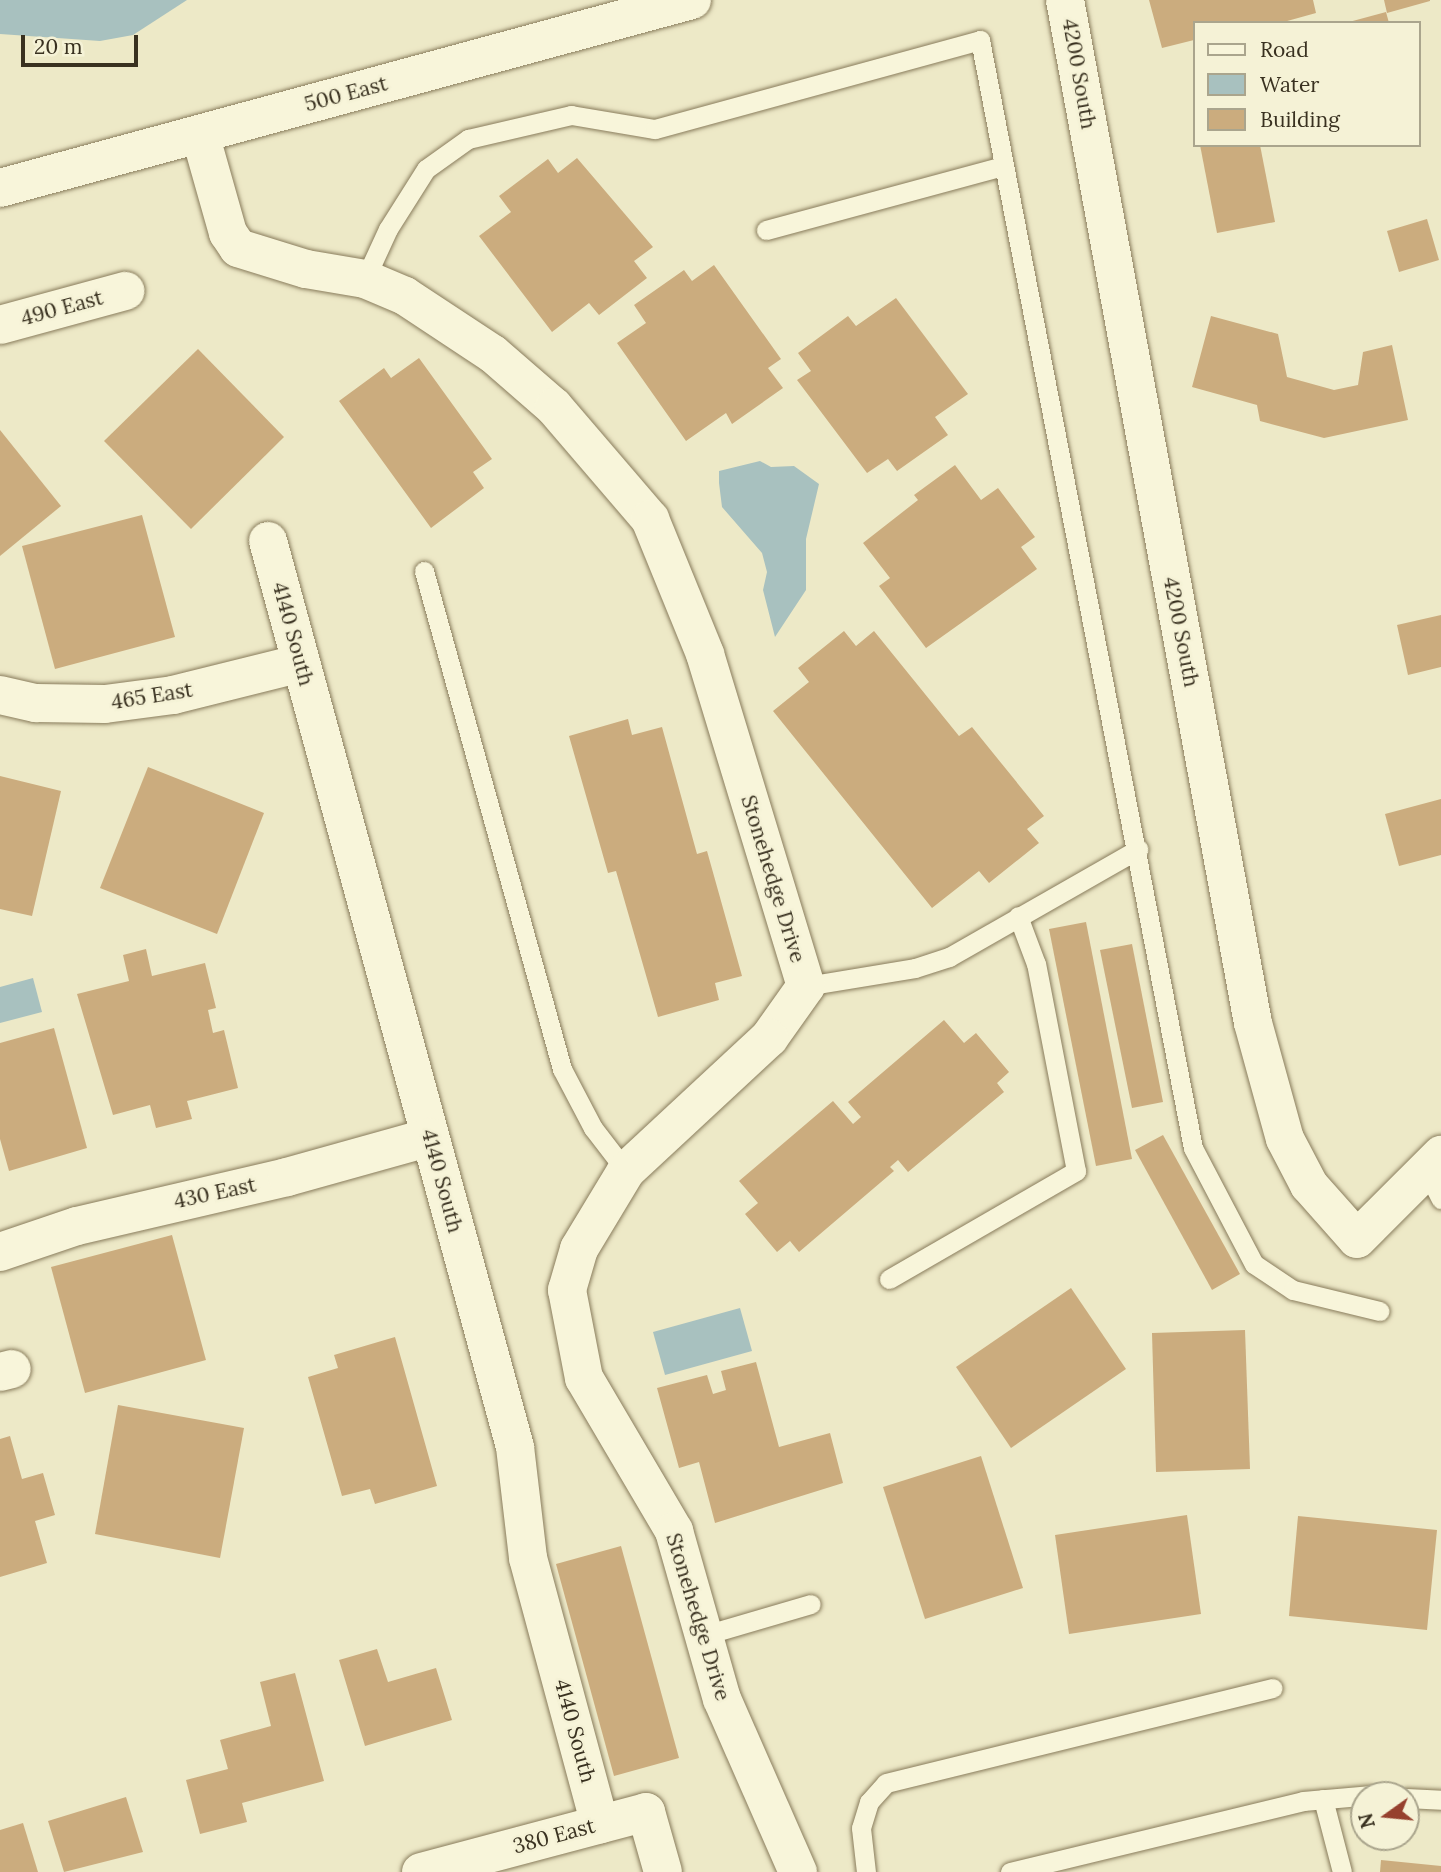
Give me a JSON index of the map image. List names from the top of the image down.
{
  "streets": {
    "street": [
      "4200 South",
      "500 East",
      "490 East",
      "4140 South",
      "465 East",
      "Stonehedge Drive",
      "430 East",
      "380 East"
    ]
  },
  "crossings": [
    ["500 East", "Stonehedge Drive"],
    ["4140 South", "465 East"],
    ["4140 South", "430 East"],
    ["4140 South", "380 East"]
  ],
  "legend": ["Road", "Water", "Building"],
  "scale_bar": "20 m",
  "north": "left"
}
